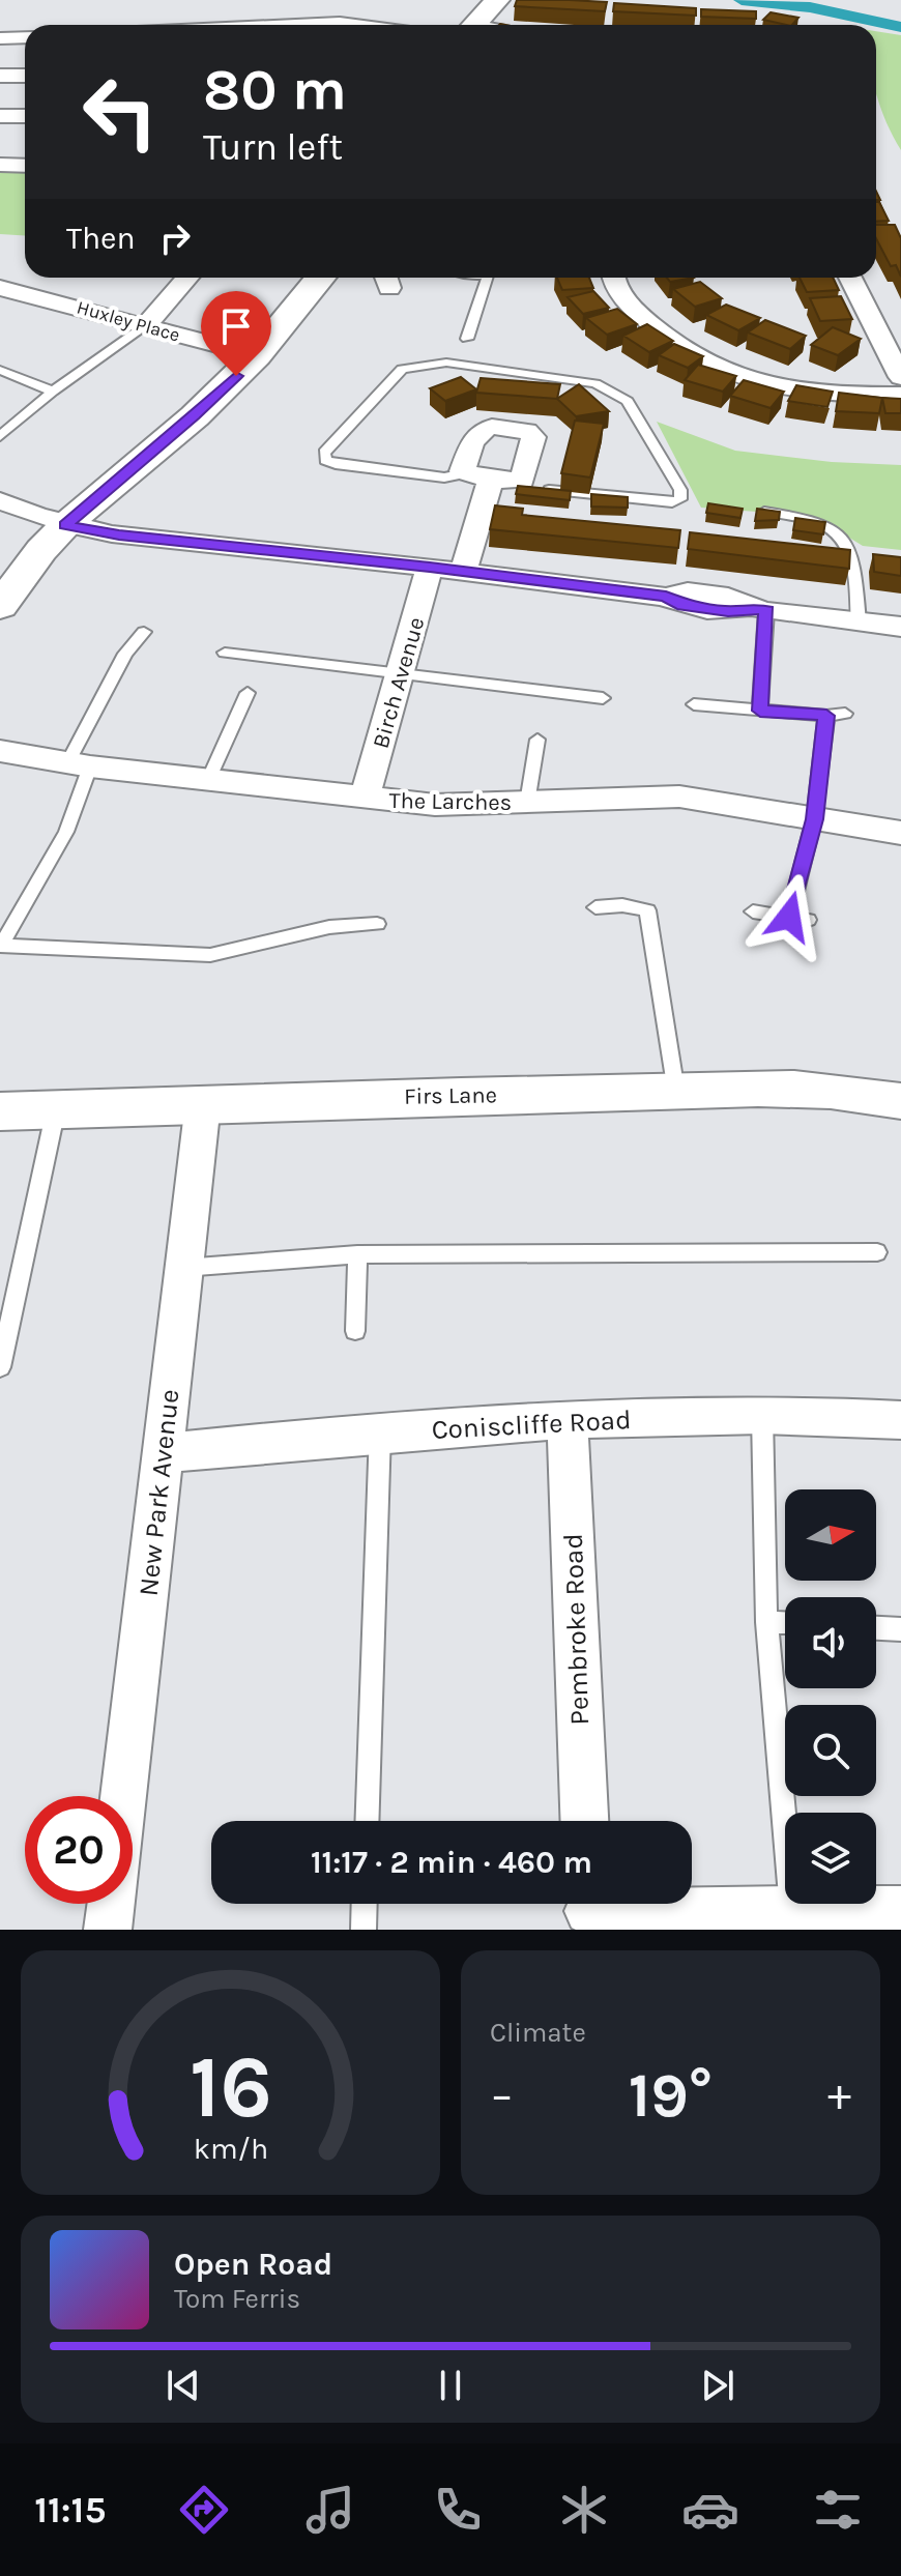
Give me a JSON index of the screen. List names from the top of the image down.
{
  "streets": {
    "street": [
      "Huxley Place",
      "Birch Avenue",
      "The Larches",
      "Firs Lane",
      "Coniscliffe Road",
      "New Park Avenue",
      "Pembroke Road"
    ]
  },
  "crossings": [
    ["Birch Avenue", "The Larches"],
    ["Firs Lane", "New Park Avenue"],
    ["Coniscliffe Road", "New Park Avenue"],
    ["Coniscliffe Road", "Pembroke Road"]
  ],
  "north": "right",
  "page": {
    "turn": ["80 m", "Turn left"],
    "then": "Then",
    "limit": "20",
    "trip": "11:17 · 2 min · 460 m",
    "tile": "Climate",
    "heat": ["−", "19°", "+"],
    "song": ["Open Road", "Tom Ferris"],
    "tabs": "11:15",
    "gauge": ["16", "km/h"]
  }
}
